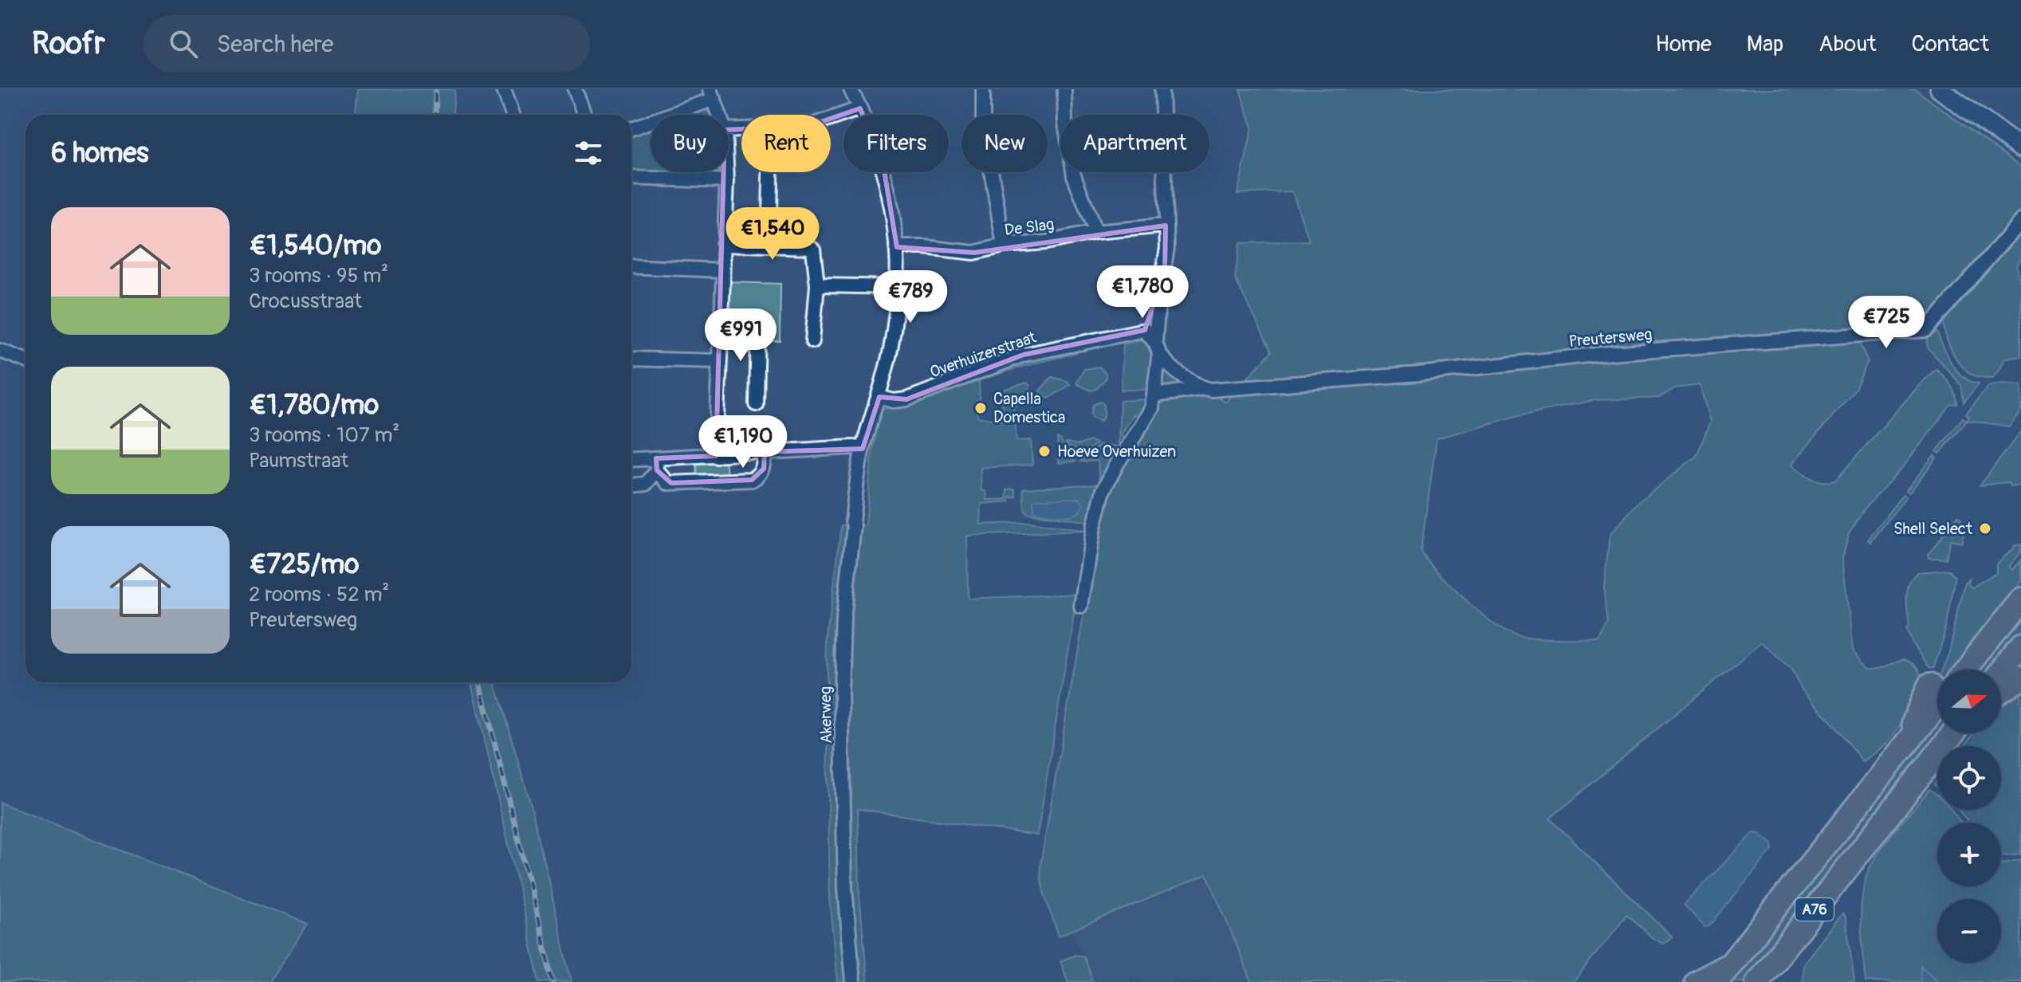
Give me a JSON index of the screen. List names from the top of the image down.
{
  "streets": {
    "highway": ["A76"],
    "street": [
      "De Slag",
      "Preutersweg",
      "Overhuizerstraat",
      "Akerweg"
    ]
  },
  "crossings": [
    ["De Slag", "Akerweg"],
    ["Overhuizerstraat", "Akerweg"]
  ],
  "places": ["Capella Domestica", "Hoeve Overhuizen", "Shell Select"],
  "north": "right",
  "page": {
    "header": "Roofr",
    "search": "Search here",
    "nav": [
      "Home",
      "Map",
      "About",
      "Contact"
    ],
    "chip": [
      "Buy",
      "Rent",
      "Filters",
      "New",
      "Apartment"
    ],
    "heading": "6 homes",
    "list": [
      {
        "name": "€1,540/mo",
        "note": "3 rooms · 95 m² · Crocusstraat"
      },
      {
        "name": "€1,780/mo",
        "note": "3 rooms · 107 m² · Paumstraat"
      },
      {
        "name": "€725/mo",
        "note": "2 rooms · 52 m² · Preutersweg"
      }
    ],
    "price": [
      "€1,540",
      "€1,780",
      "€789",
      "€725",
      "€991",
      "€1,190"
    ],
    "map_buttons": ["+", "−"]
  }
}
